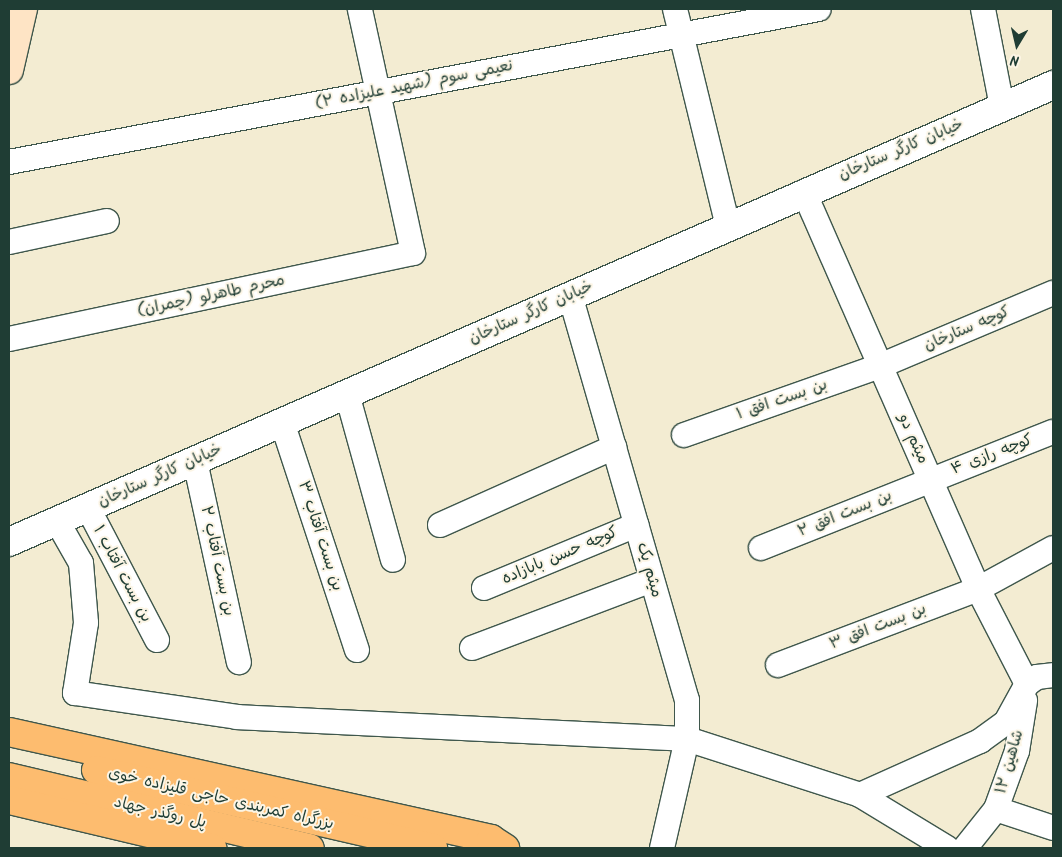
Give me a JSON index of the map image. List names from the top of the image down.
{
  "streets": {
    "highway": ["بزرگراه کمربندی حاجی قلیزاده خوی", "پل روگذر جهاد"],
    "street": [
      "نعیمی سوم (شهید علیزاده ۲)",
      "خیابان کارگر ستارخان",
      "محرم طاهرلو (چمران)",
      "کوچه ستارخان",
      "بن بست افق ۱",
      "میثم دو",
      "کوچه رازی ۴",
      "بن بست افق ۲",
      "بن بست آفتاب ۳",
      "کوچه حسن بابازاده",
      "بن بست آفتاب ۲",
      "میثم یک",
      "بن بست آفتاب ۱",
      "بن بست افق ۳",
      "شاهین ۱۲"
    ]
  },
  "crossings": [
    ["نعیمی سوم (شهید علیزاده ۲)", "محرم طاهرلو (چمران)"],
    ["خیابان کارگر ستارخان", "میثم دو"],
    ["خیابان کارگر ستارخان", "بن بست آفتاب ۳"],
    ["خیابان کارگر ستارخان", "بن بست آفتاب ۲"],
    ["خیابان کارگر ستارخان", "میثم یک"],
    ["خیابان کارگر ستارخان", "بن بست آفتاب ۱"],
    ["کوچه ستارخان", "بن بست افق ۱"],
    ["کوچه ستارخان", "میثم دو"],
    ["بن بست افق ۱", "میثم دو"],
    ["میثم دو", "کوچه رازی ۴"],
    ["میثم دو", "بن بست افق ۲"],
    ["میثم دو", "بن بست افق ۳"],
    ["میثم دو", "شاهین ۱۲"],
    ["کوچه رازی ۴", "بن بست افق ۲"],
    ["کوچه حسن بابازاده", "میثم یک"]
  ],
  "north": "bottom"
}
